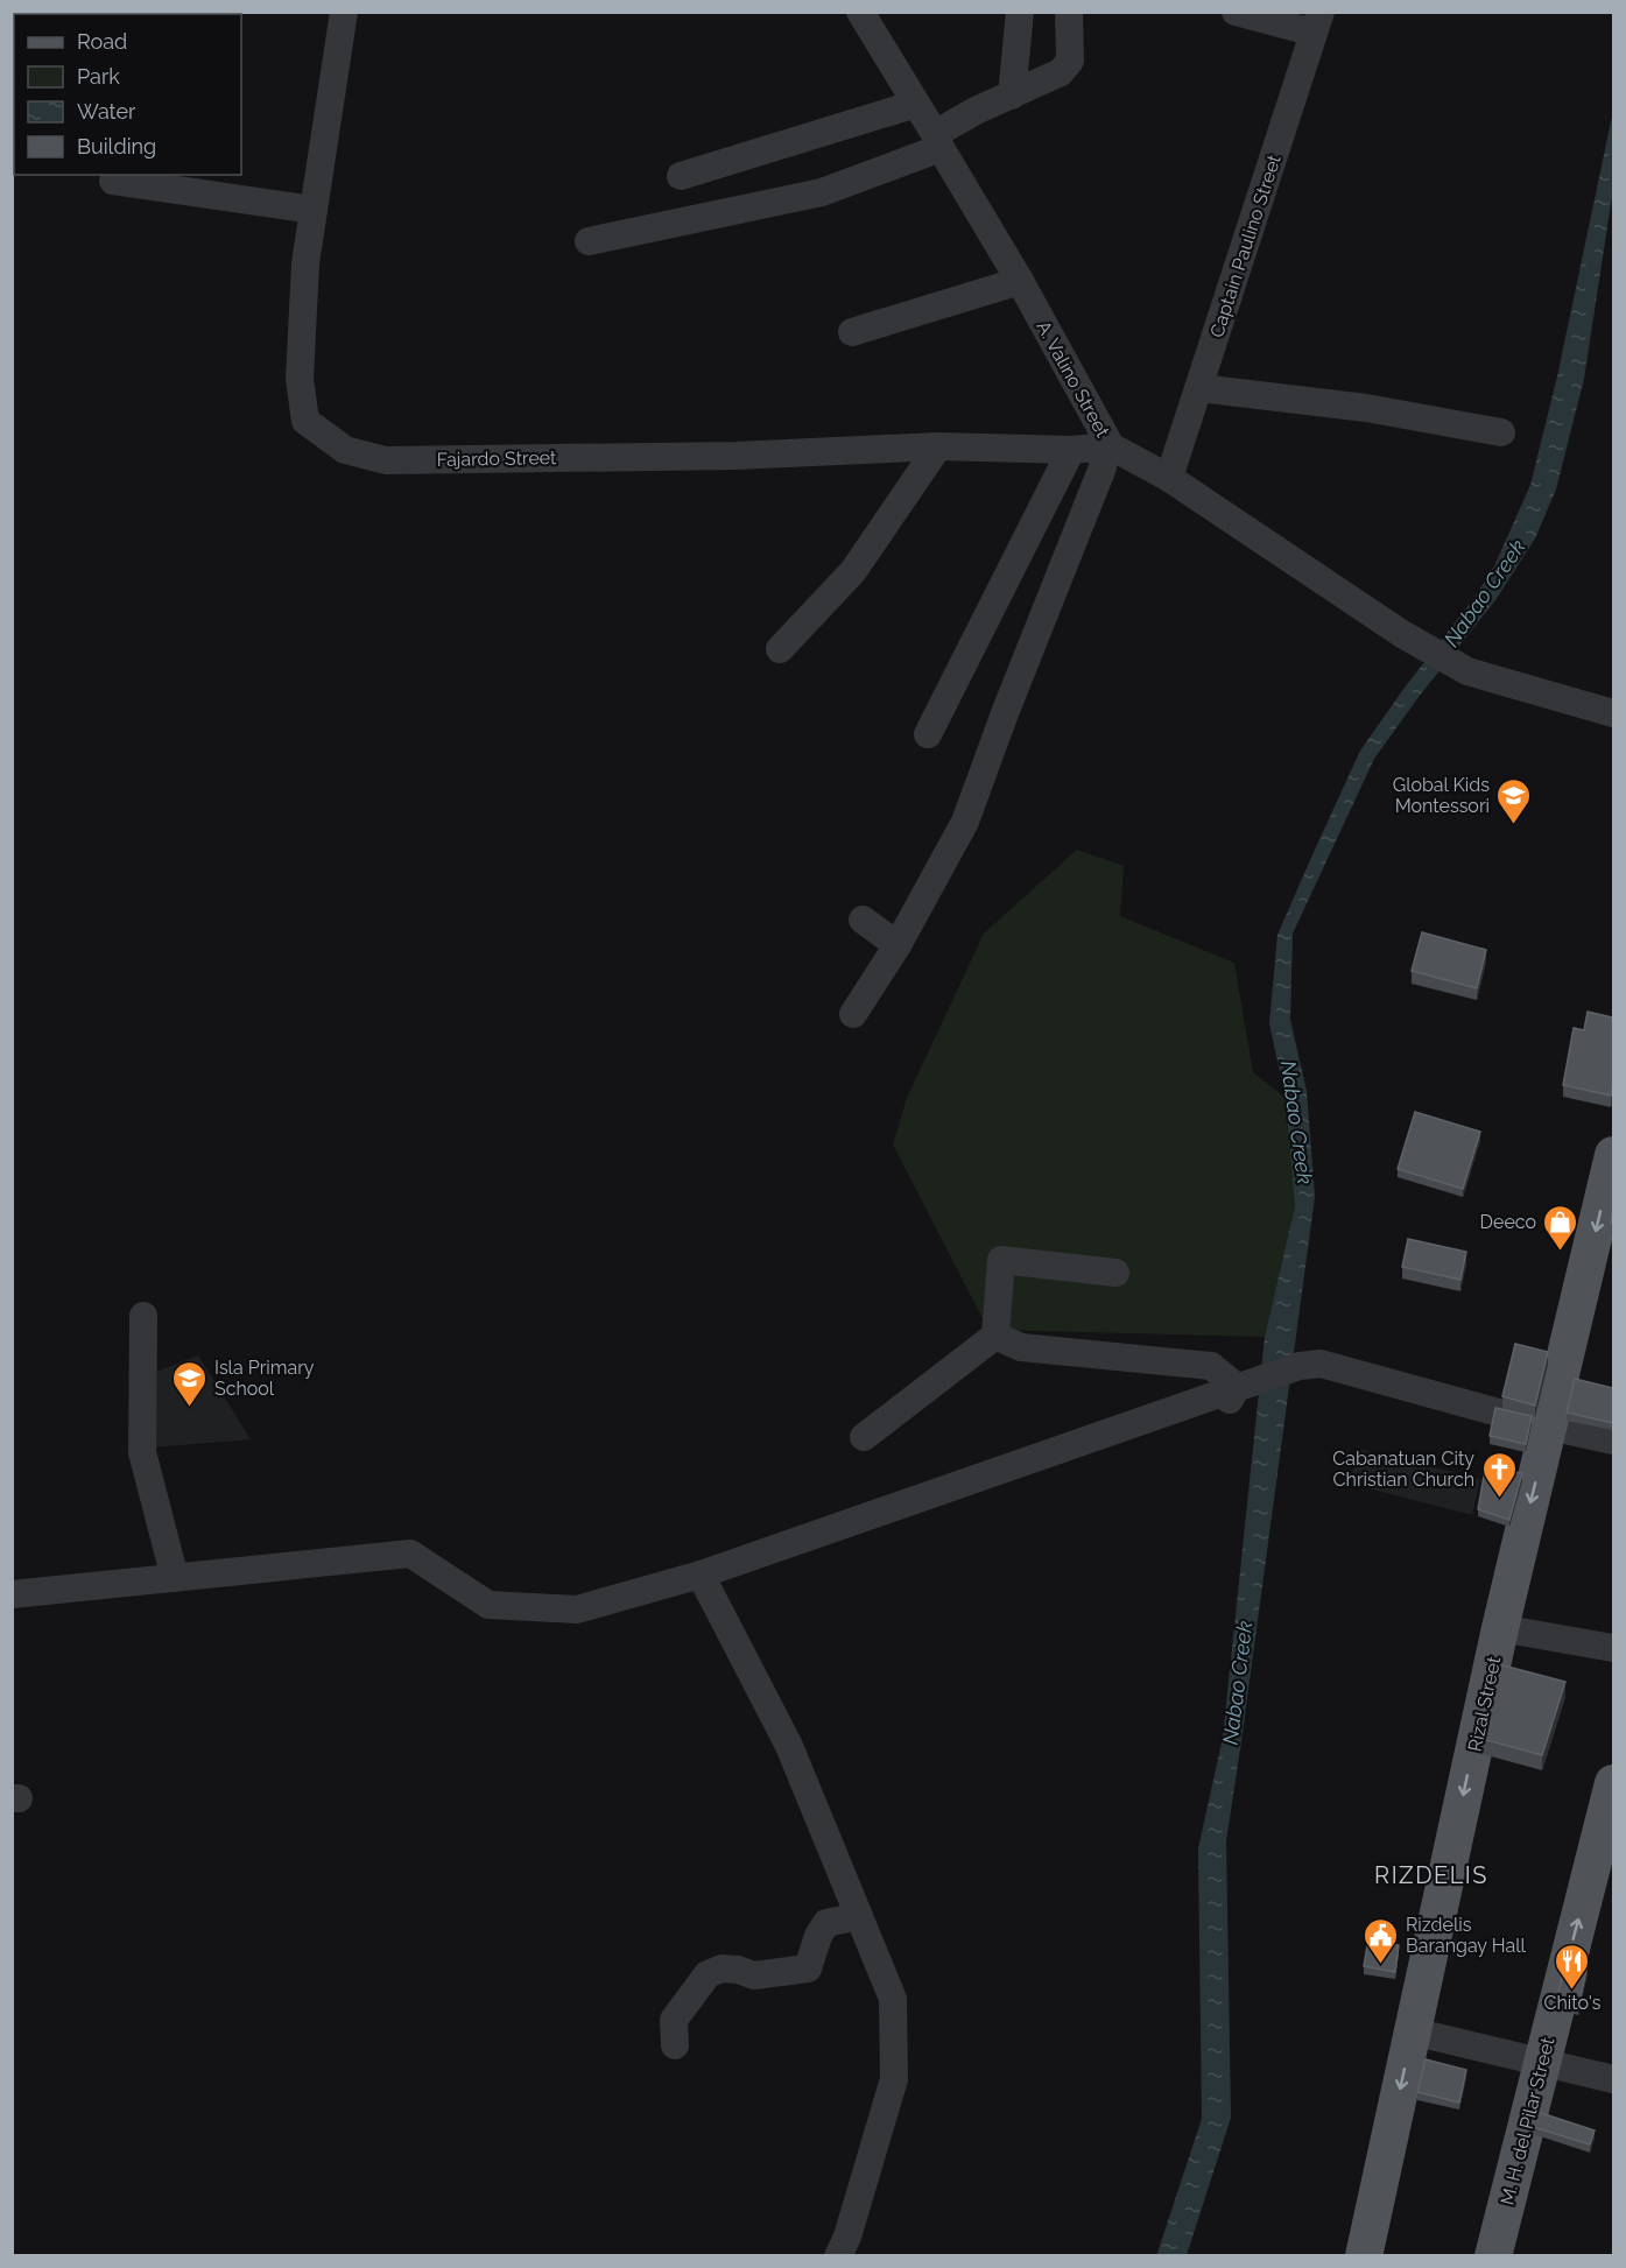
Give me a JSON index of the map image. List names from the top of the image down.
{
  "streets": {
    "main road": ["Rizal Street", "M. H. del Pilar Street"],
    "street": ["Captain Paulino Street", "A. Valino Street", "Fajardo Street"]
  },
  "crossings": [
    ["Captain Paulino Street", "A. Valino Street"],
    ["A. Valino Street", "Fajardo Street"]
  ],
  "one_way": ["Rizal Street", "M. H. del Pilar Street"],
  "districts": ["RIZDELIS"],
  "water": ["Nabao Creek"],
  "places": {
    "school or university": ["Global Kids Montessori", "Isla Primary School"],
    "shop": ["Deeco"],
    "church": ["Cabanatuan City Christian Church"],
    "public building": ["Rizdelis Barangay Hall"],
    "restaurant": ["Chito's"]
  },
  "legend": [
    "Road",
    "Park",
    "Water",
    "Building"
  ]
}
